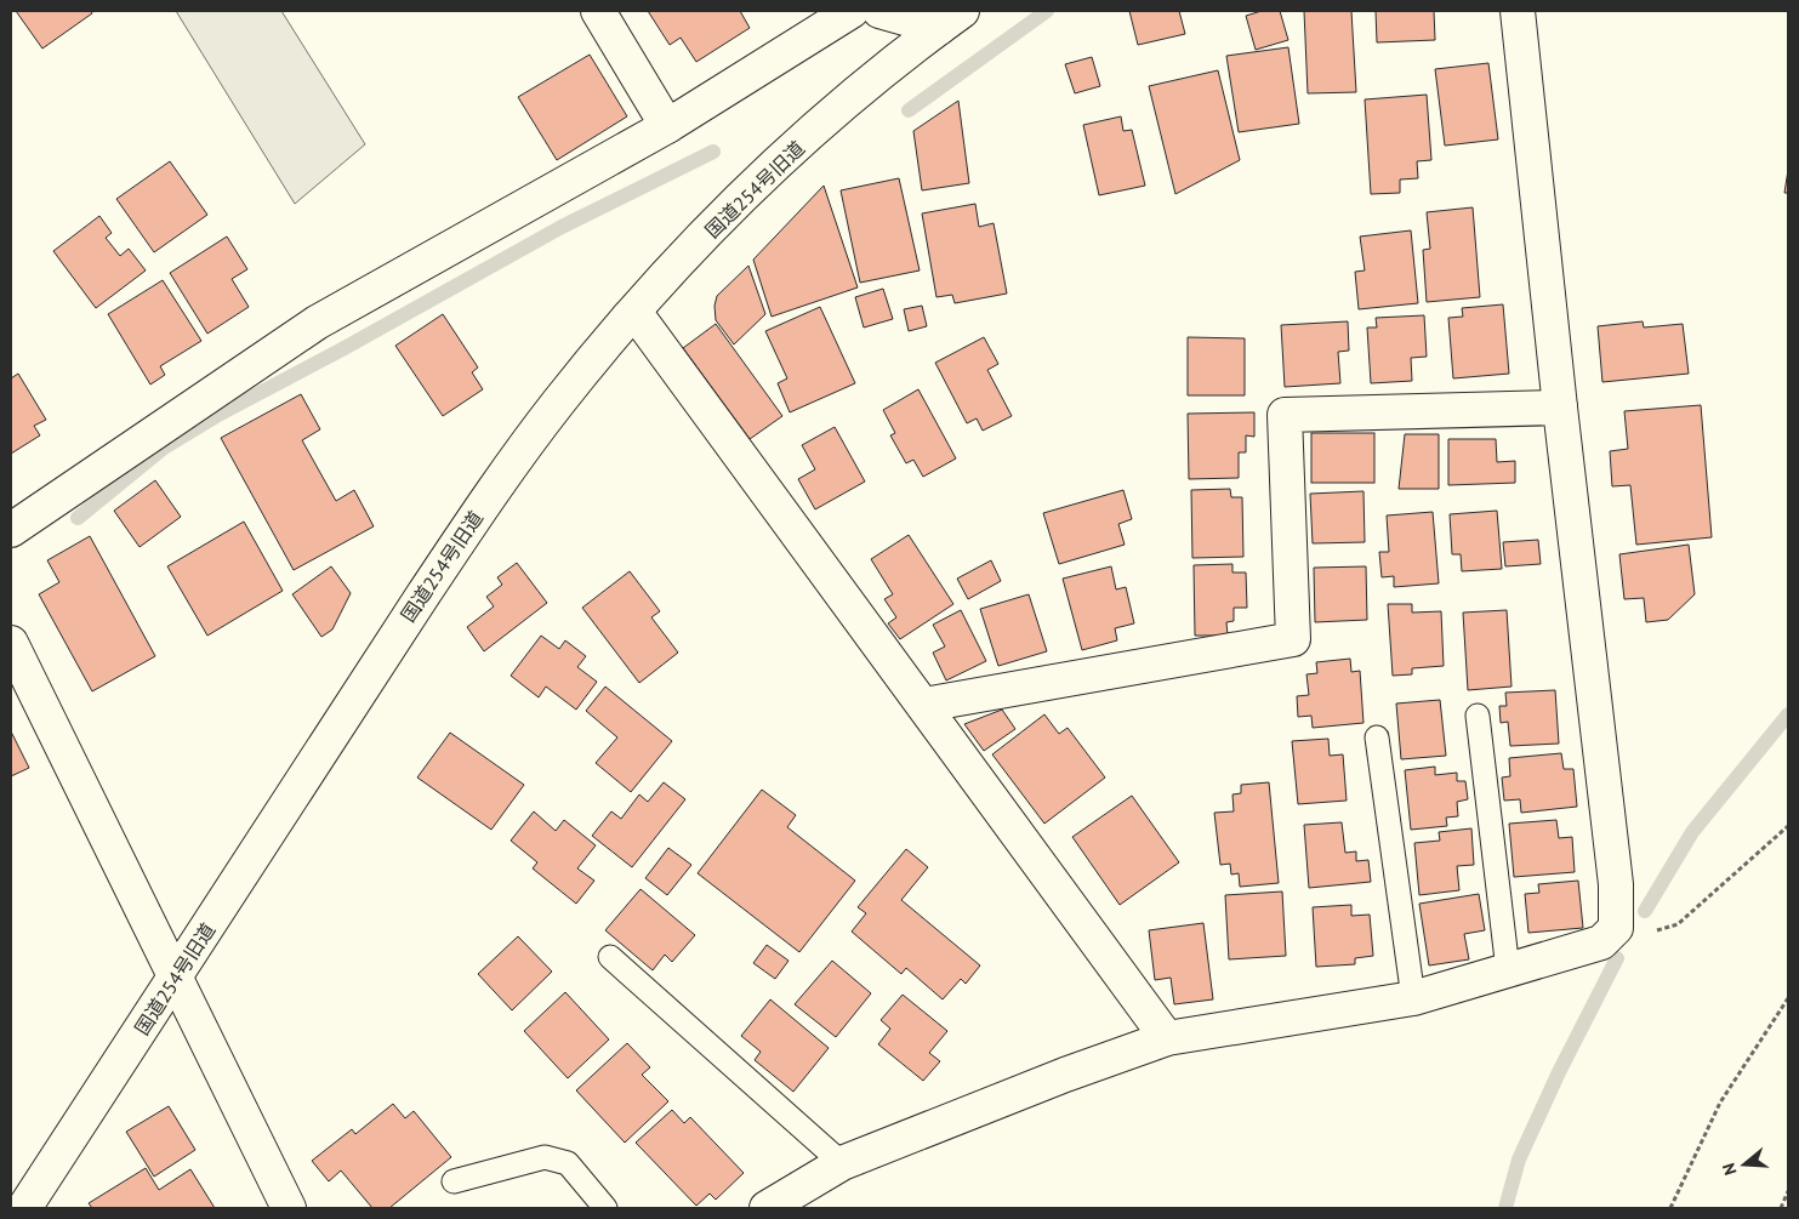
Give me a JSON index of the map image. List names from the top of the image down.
{
  "streets": {
    "street": ["国道254号旧道"]
  },
  "north": "left"
}
